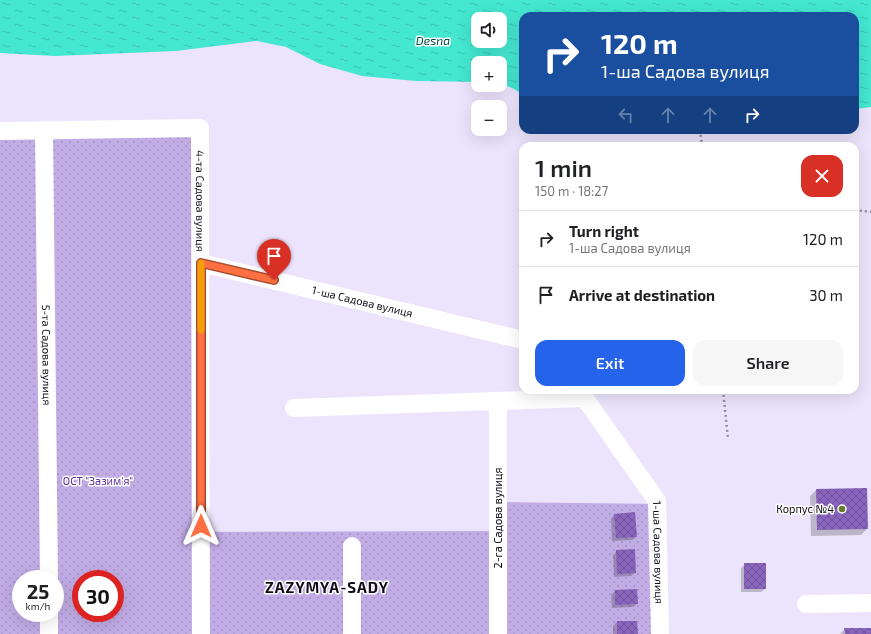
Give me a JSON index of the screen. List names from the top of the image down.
{
  "streets": {
    "street": [
      "4-та Садова вулиця",
      "1-ша Садова вулиця",
      "5-та Садова вулиця",
      "2-га Садова вулиця"
    ]
  },
  "crossings": [
    ["4-та Садова вулиця", "1-ша Садова вулиця"],
    ["4-та Садова вулиця", "5-та Садова вулиця"],
    ["1-ша Садова вулиця", "2-га Садова вулиця"]
  ],
  "districts": ["ZAZYMYA-SADY"],
  "water": ["Desna"],
  "parks": ["ОСТ \"Зазим'я\""],
  "places": ["Корпус №4"],
  "page": {
    "map_buttons": ["+", "−"],
    "turn": ["120 m", "1-ша Садова вулиця"],
    "heading": ["1 min", "150 m · 18:27"],
    "list": [
      {
        "name": "Turn right",
        "note": "1-ша Садова вулиця",
        "value": "120 m"
      },
      {
        "name": "Arrive at destination",
        "value": "30 m"
      }
    ],
    "buttons": ["Exit", "Share"],
    "speed": "25 km/h",
    "limit": "30"
  }
}
